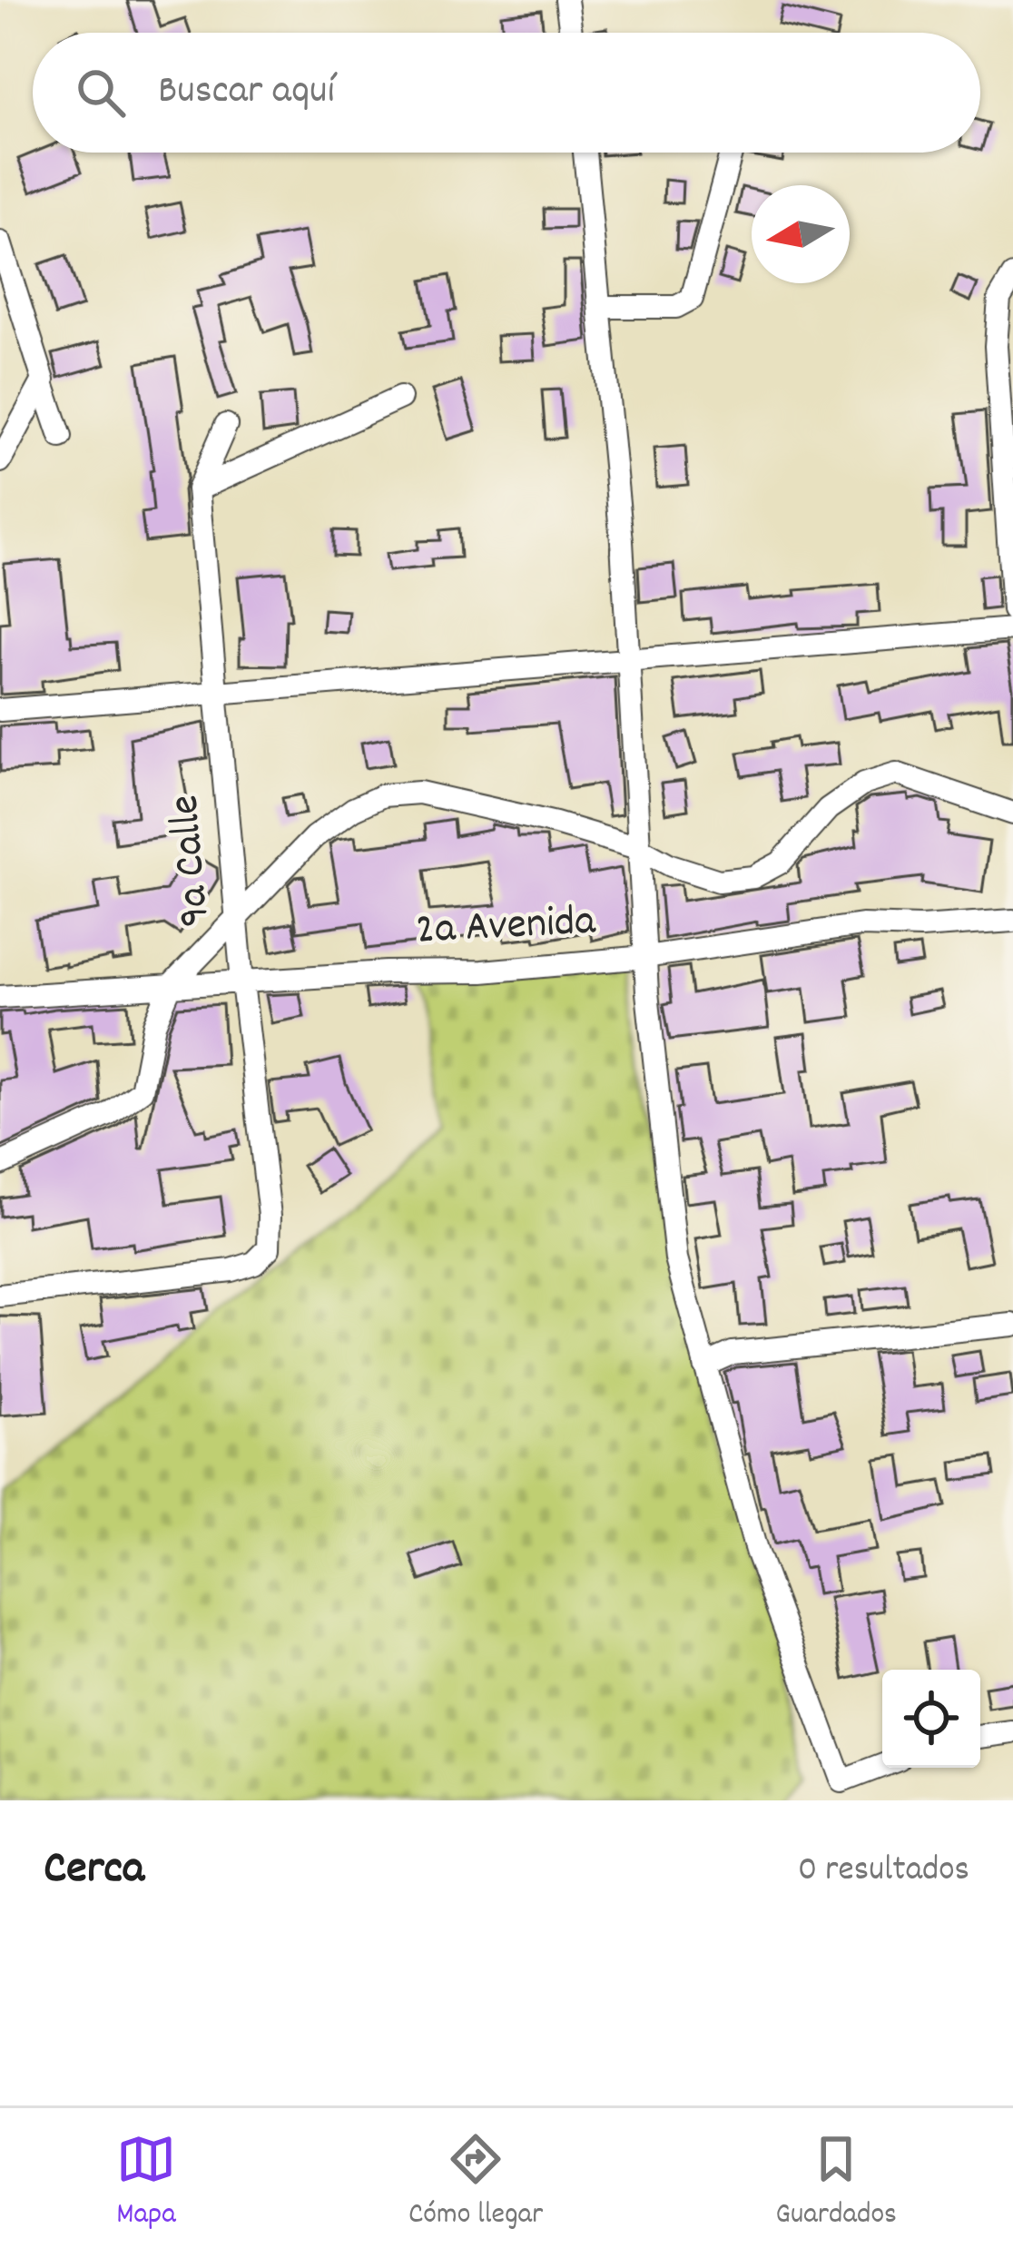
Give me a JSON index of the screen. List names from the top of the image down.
{
  "streets": {
    "street": ["9a Calle", "2a Avenida"]
  },
  "crossings": [
    ["9a Calle", "2a Avenida"]
  ],
  "north": "left",
  "page": {
    "search": "Buscar aquí",
    "heading": ["Cerca", "0 resultados"],
    "nav": ["Mapa", "Cómo llegar", "Guardados"]
  }
}
